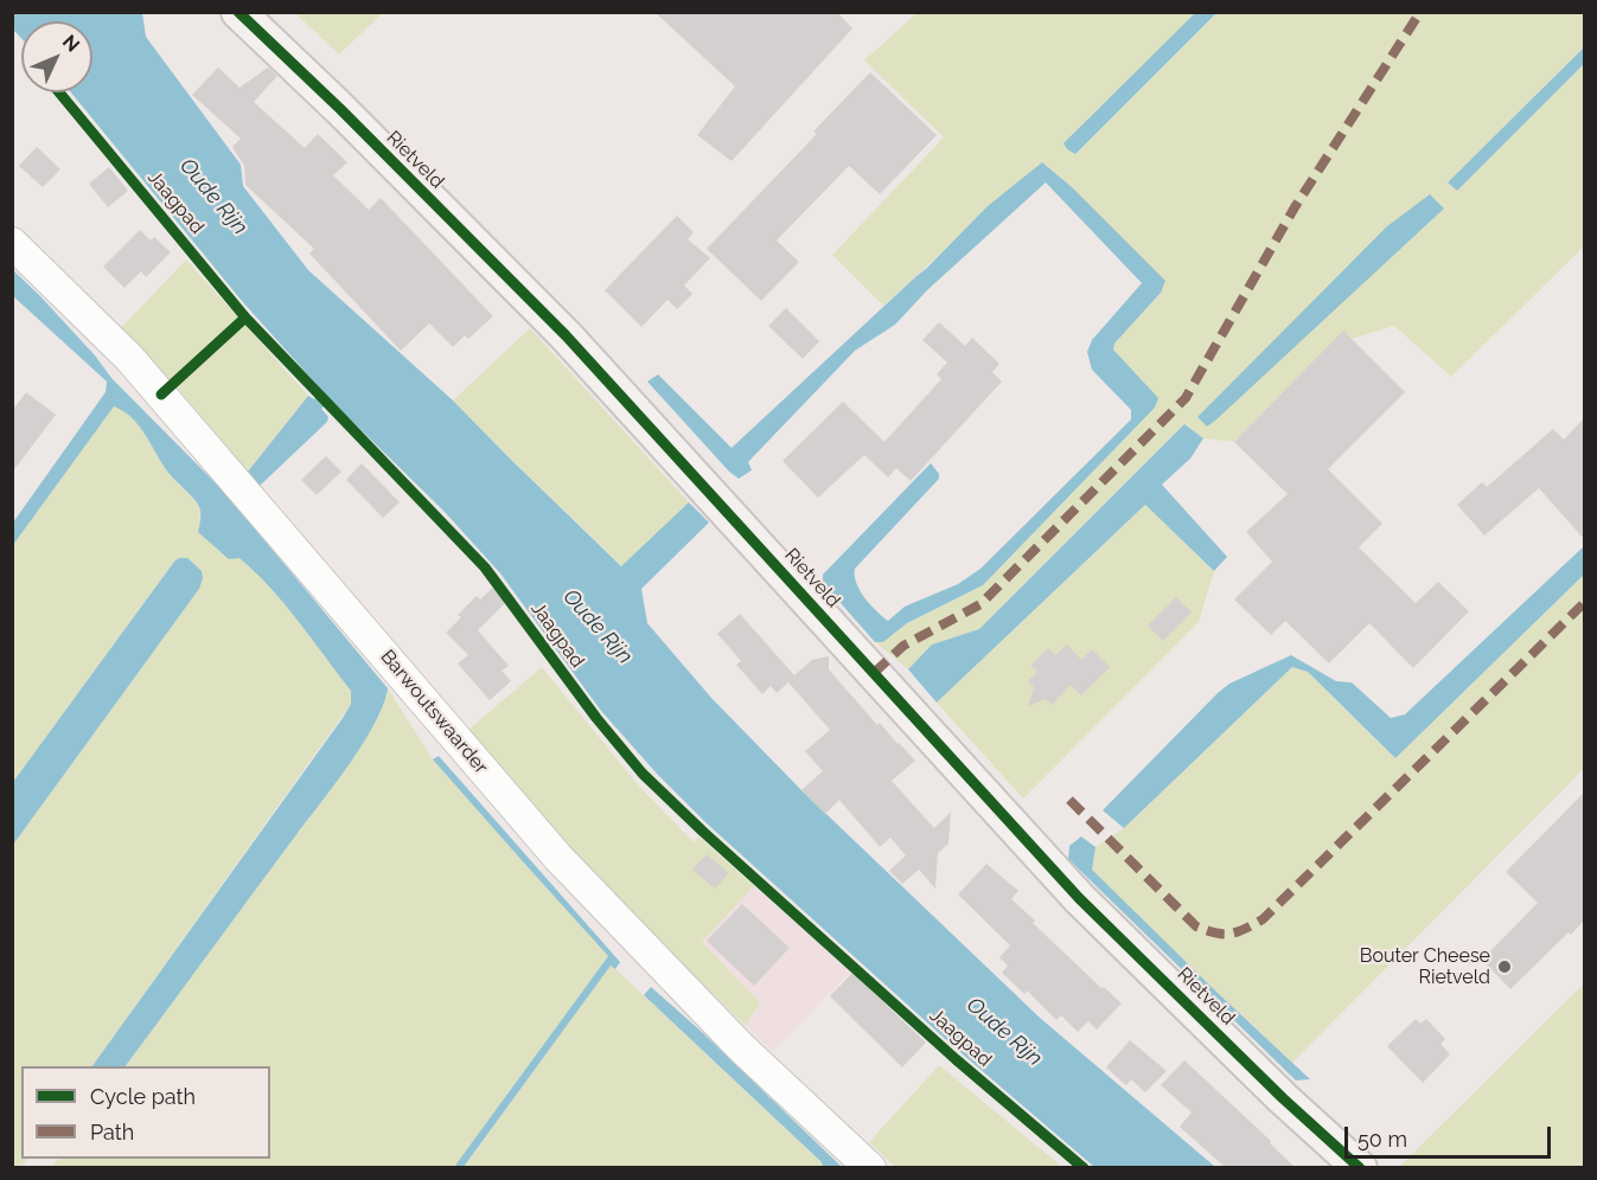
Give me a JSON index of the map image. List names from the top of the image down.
{
  "streets": {
    "main road": ["Rietveld"],
    "street": ["Barwoutswaarder"],
    "cycle path": ["Jaagpad"]
  },
  "water": ["Oude Rijn"],
  "places": ["Bouter Cheese Rietveld"],
  "legend": ["Cycle path", "Path"],
  "scale_bar": "50 m",
  "north": "top right"
}
